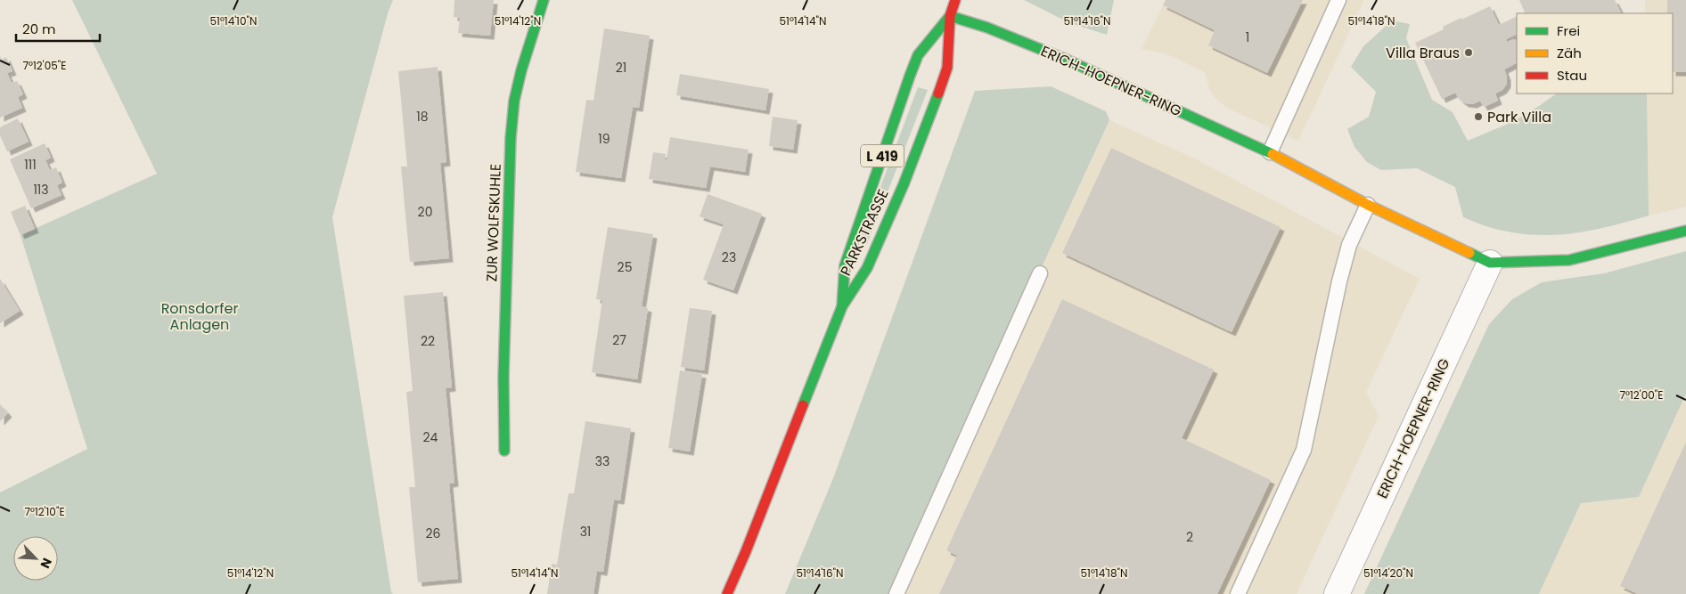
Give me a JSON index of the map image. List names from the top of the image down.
{
  "streets": {
    "street": [
      "ERICH-HOEPNER-RING",
      "L 419",
      "ZUR WOLFSKUHLE",
      "PARKSTRASSE"
    ]
  },
  "crossings": [
    ["ERICH-HOEPNER-RING", "PARKSTRASSE"]
  ],
  "parks": ["Ronsdorfer Anlagen"],
  "places": ["Villa Braus", "Park Villa"],
  "house_numbers": [
    "1",
    "21",
    "18",
    "19",
    "111",
    "113",
    "20",
    "23",
    "25",
    "27",
    "22",
    "24",
    "33",
    "31",
    "26",
    "2"
  ],
  "legend": ["Frei", "Zäh", "Stau"],
  "scale_bar": "20 m",
  "north": "bottom right",
  "coordinates": [
    "51°14'10\"N",
    "51°14'12\"N",
    "51°14'14\"N",
    "51°14'16\"N",
    "51°14'18\"N",
    "7°12'05\"E",
    "7°12'00\"E",
    "7°12'10\"E",
    "51°14'20\"N"
  ]
}
